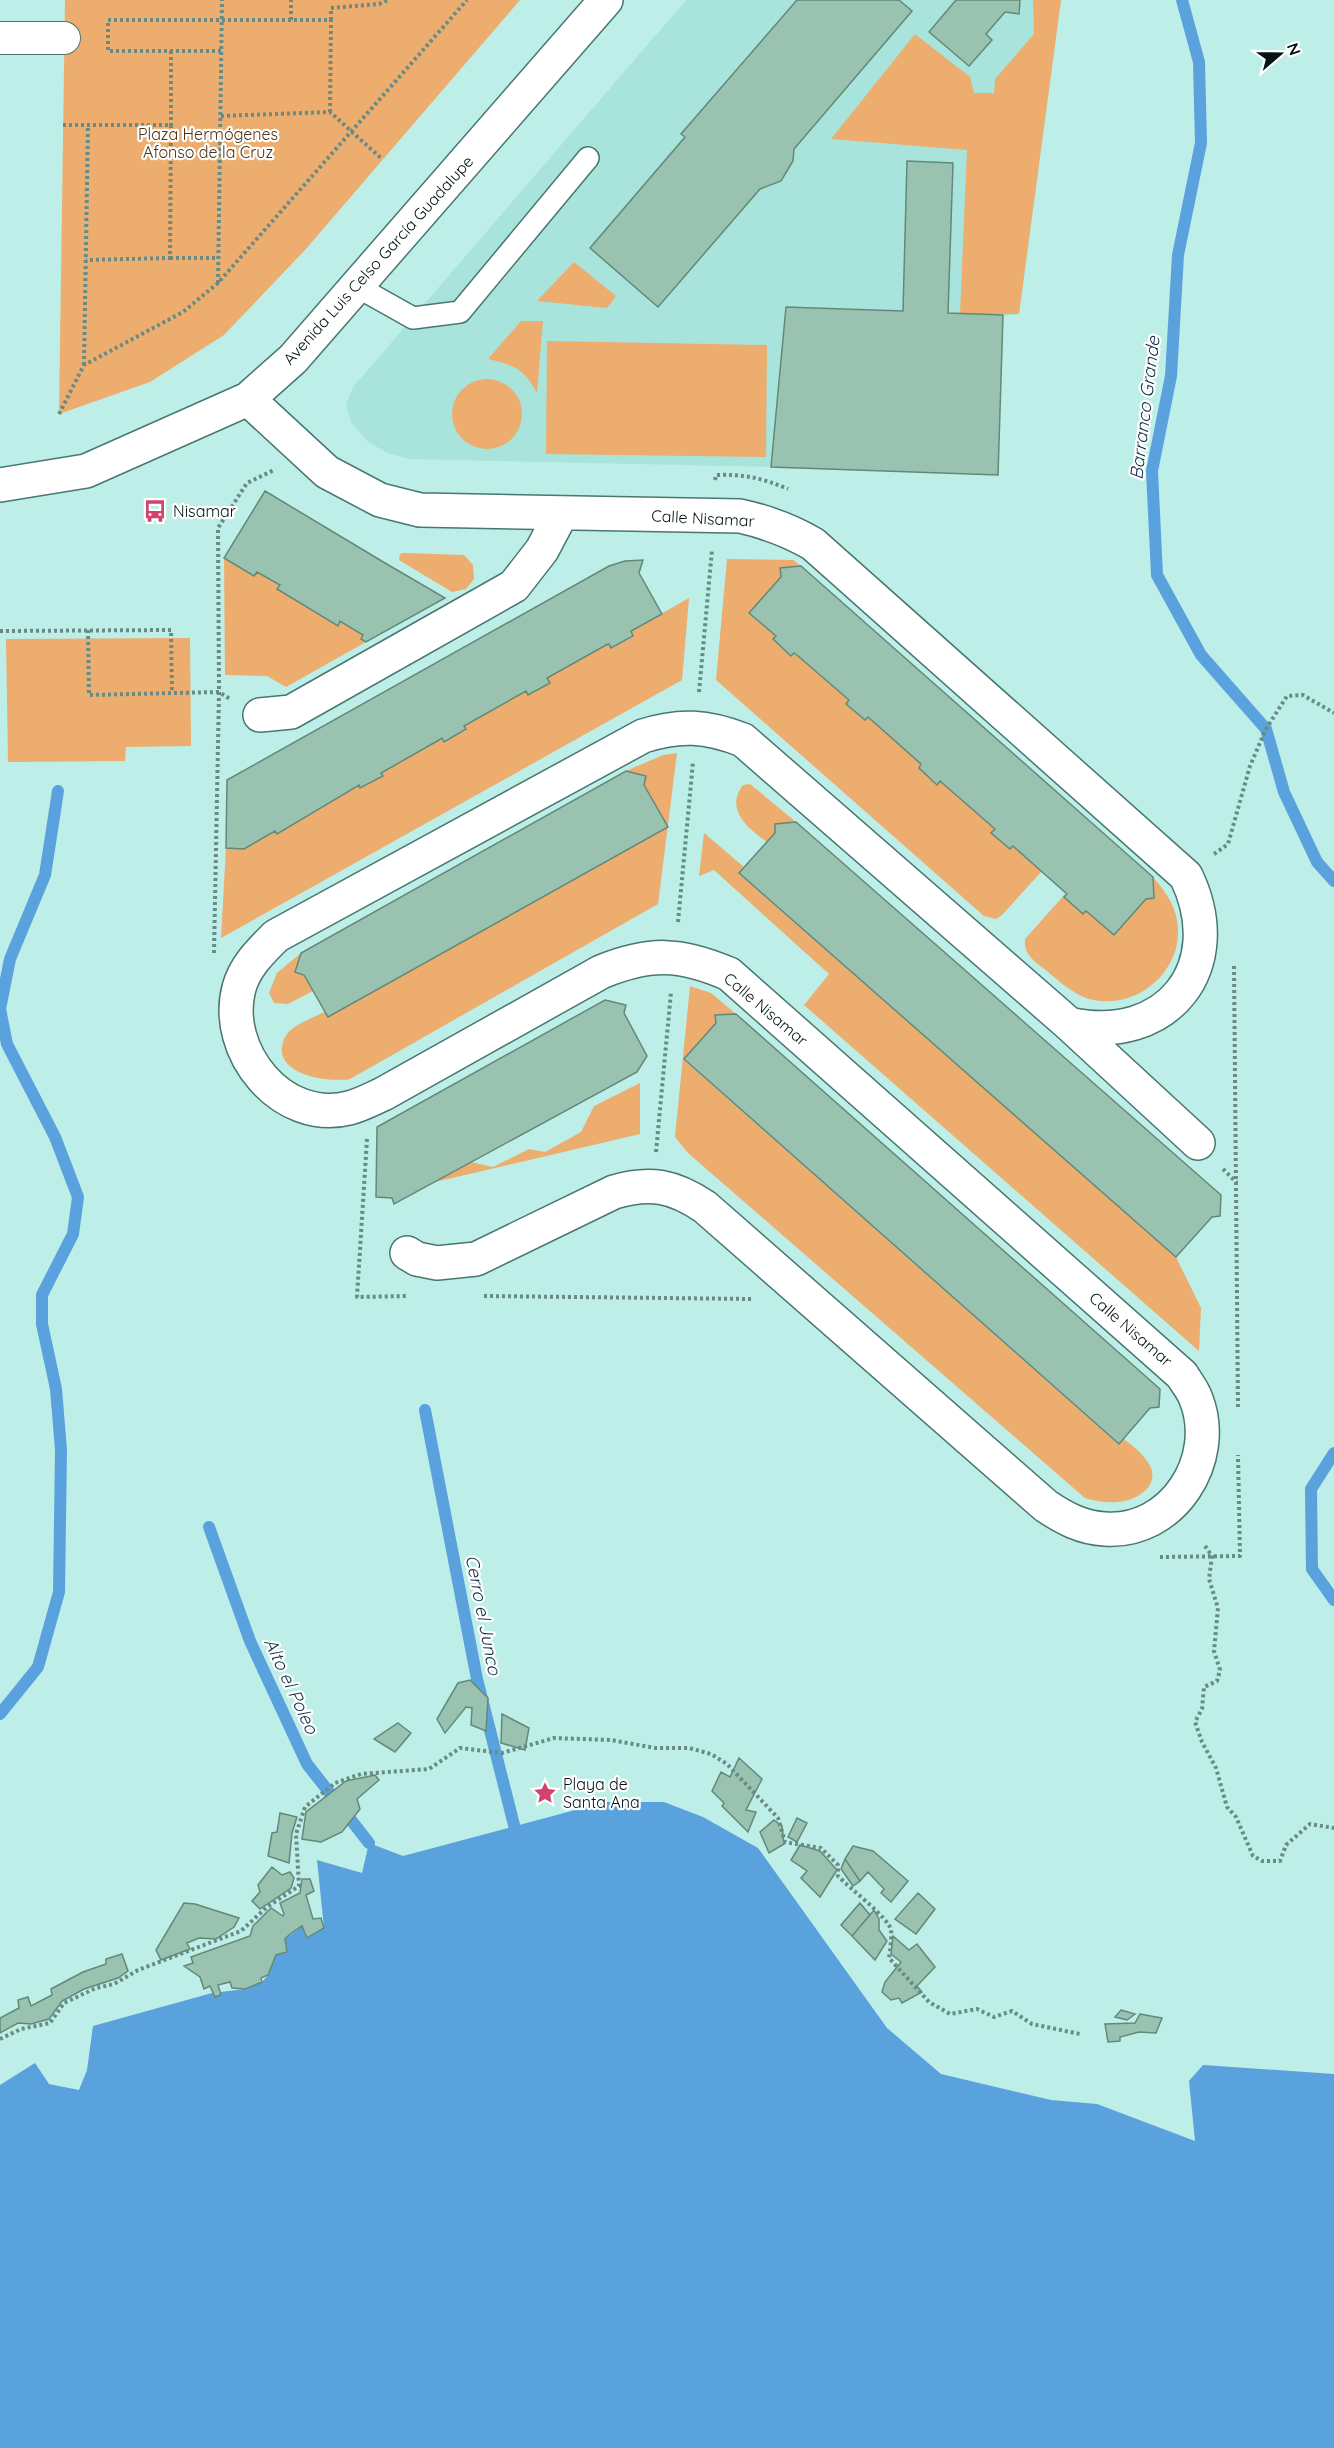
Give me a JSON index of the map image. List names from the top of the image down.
{
  "streets": {
    "street": ["Avenida Luis Celso García Guadalupe", "Calle Nisamar"]
  },
  "crossings": [
    ["Avenida Luis Celso García Guadalupe", "Calle Nisamar"]
  ],
  "water": ["Barranco Grande", "Cerro el Junco", "Alto el Poleo"],
  "parks": ["Plaza Hermógenes Afonso de la Cruz"],
  "places": {
    "bus stop": ["Nisamar"],
    "place": ["Playa de Santa Ana"]
  },
  "north": "right"
}
